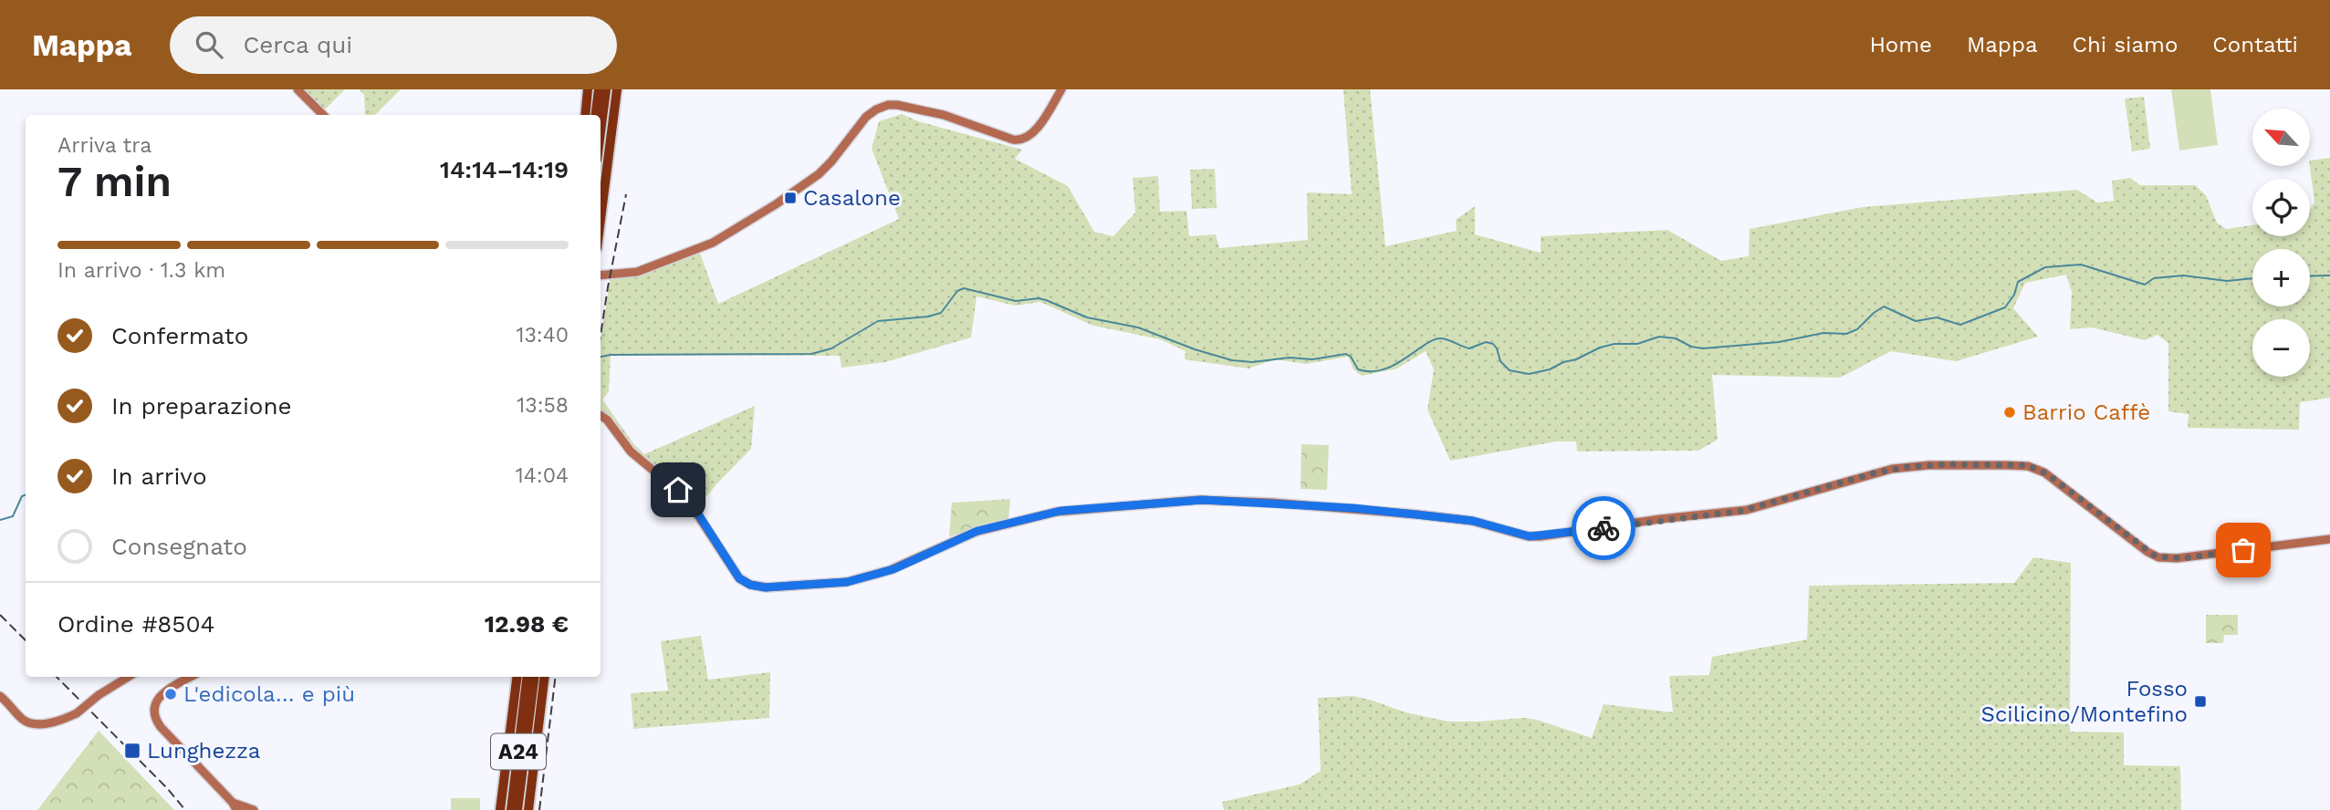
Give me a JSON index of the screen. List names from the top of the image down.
{
  "streets": {
    "highway": ["A24"]
  },
  "places": {
    "transit": ["Casalone", "Fosso Scilicino/Montefino", "Lunghezza"],
    "other": ["Barrio Caffè", "L'edicola… e più"]
  },
  "north": "top left",
  "page": {
    "header": "Mappa",
    "search": "Cerca qui",
    "nav": [
      "Home",
      "Mappa",
      "Chi siamo",
      "Contatti"
    ],
    "map_buttons": ["+", "−"],
    "heading": ["7 min", "Arriva tra", "14:14–14:19"],
    "panel": ["Ordine #8504", "12.98 €"],
    "bar": "In arrivo · 1.3 km",
    "list": [
      ["Confermato", "13:40"],
      ["In preparazione", "13:58"],
      ["In arrivo", "14:04"],
      "Consegnato"
    ]
  }
}
